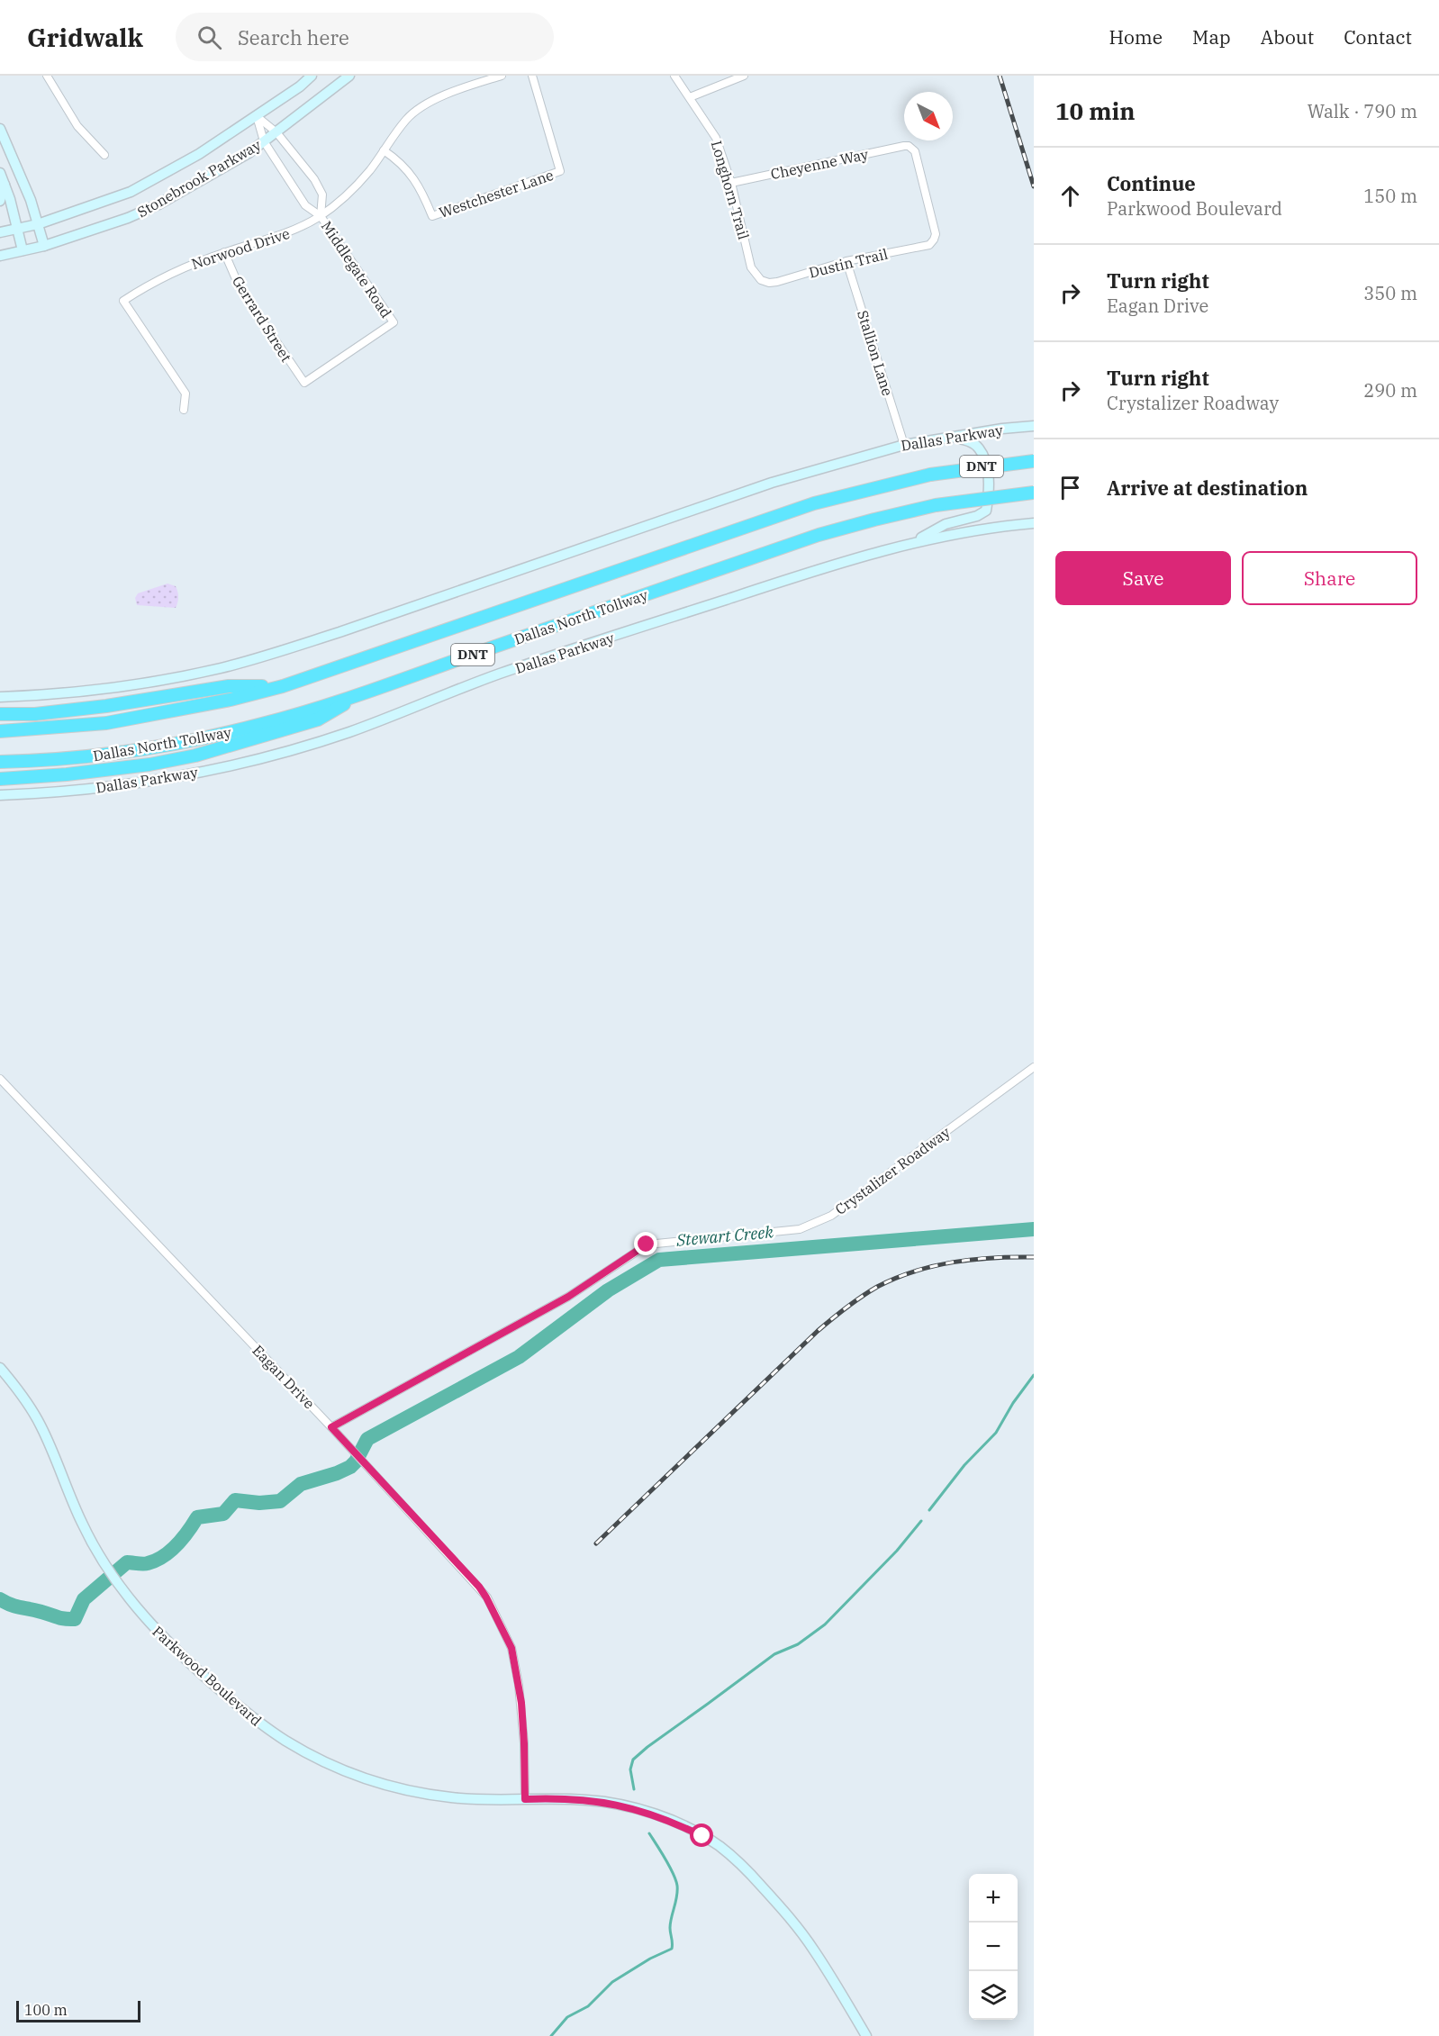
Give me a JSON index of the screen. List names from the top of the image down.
{
  "streets": {
    "highway": ["DNT", "Dallas North Tollway"],
    "main road": ["Stonebrook Parkway", "Dallas Parkway", "Parkwood Boulevard"],
    "street": [
      "Cheyenne Way",
      "Longhorn Trail",
      "Westchester Lane",
      "Norwood Drive",
      "Dustin Trail",
      "Middlegate Road",
      "Gerrard Street",
      "Stallion Lane",
      "Crystalizer Roadway",
      "Eagan Drive"
    ]
  },
  "crossings": [
    ["Cheyenne Way", "Longhorn Trail"],
    ["Cheyenne Way", "Dustin Trail"],
    ["Stonebrook Parkway", "Middlegate Road"],
    ["Longhorn Trail", "Dustin Trail"],
    ["Westchester Lane", "Norwood Drive"],
    ["Norwood Drive", "Middlegate Road"],
    ["Norwood Drive", "Gerrard Street"],
    ["Dustin Trail", "Stallion Lane"],
    ["Middlegate Road", "Gerrard Street"],
    ["Stallion Lane", "Dallas Parkway"],
    ["Crystalizer Roadway", "Eagan Drive"],
    ["Eagan Drive", "Parkwood Boulevard"]
  ],
  "water": ["Stewart Creek"],
  "scale_bar": "100 m",
  "north": "bottom right",
  "page": {
    "header": "Gridwalk",
    "search": "Search here",
    "nav": [
      "Home",
      "Map",
      "About",
      "Contact"
    ],
    "heading": ["10 min", "Walk · 790 m"],
    "list": [
      ["Continue", "Parkwood Boulevard", "150 m"],
      ["Turn right", "Eagan Drive", "350 m"],
      ["Turn right", "Crystalizer Roadway", "290 m"],
      "Arrive at destination"
    ],
    "buttons": ["Save", "Share"],
    "map_buttons": ["+", "−"],
    "scale": "100 m"
  }
}
